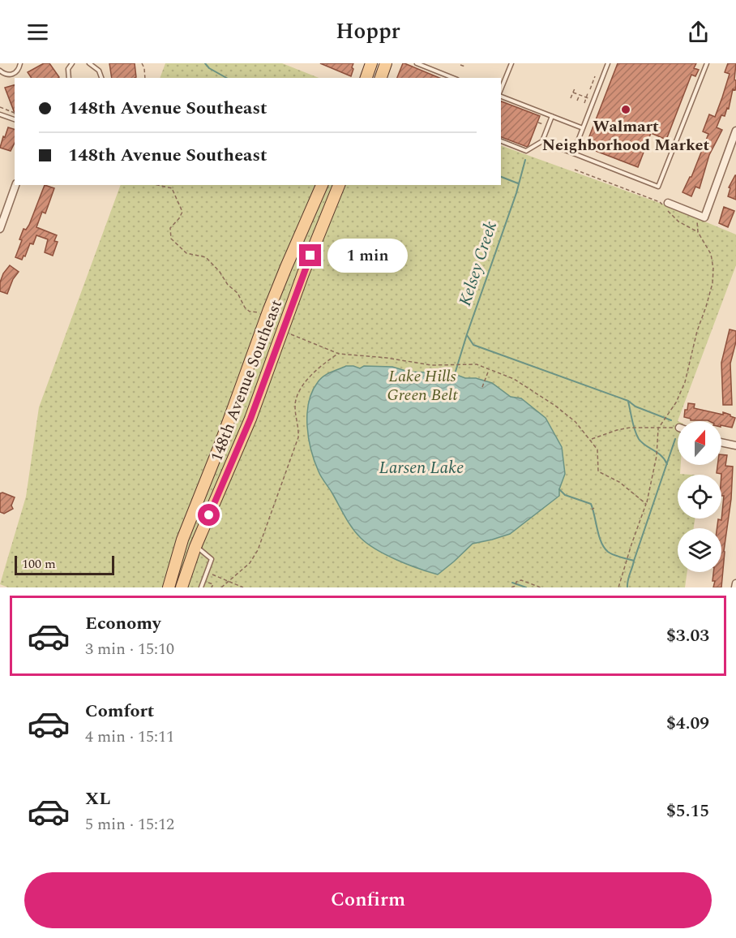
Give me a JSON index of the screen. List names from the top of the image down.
{
  "streets": {
    "main road": ["148th Avenue Southeast"]
  },
  "water": ["Kelsey Creek", "Larsen Lake"],
  "parks": ["Lake Hills Green Belt"],
  "places": ["Walmart Neighborhood Market"],
  "scale_bar": "100 m",
  "north": "top",
  "page": {
    "header": "Hoppr",
    "banner": ["148th Avenue Southeast", "148th Avenue Southeast"],
    "bubble": "1 min",
    "scale": "100 m",
    "list": [
      {
        "name": "Economy",
        "note": "3 min · 15:10",
        "value": "$3.03"
      },
      {
        "name": "Comfort",
        "note": "4 min · 15:11",
        "value": "$4.09"
      },
      {
        "name": "XL",
        "note": "5 min · 15:12",
        "value": "$5.15"
      }
    ],
    "buttons": "Confirm"
  }
}
